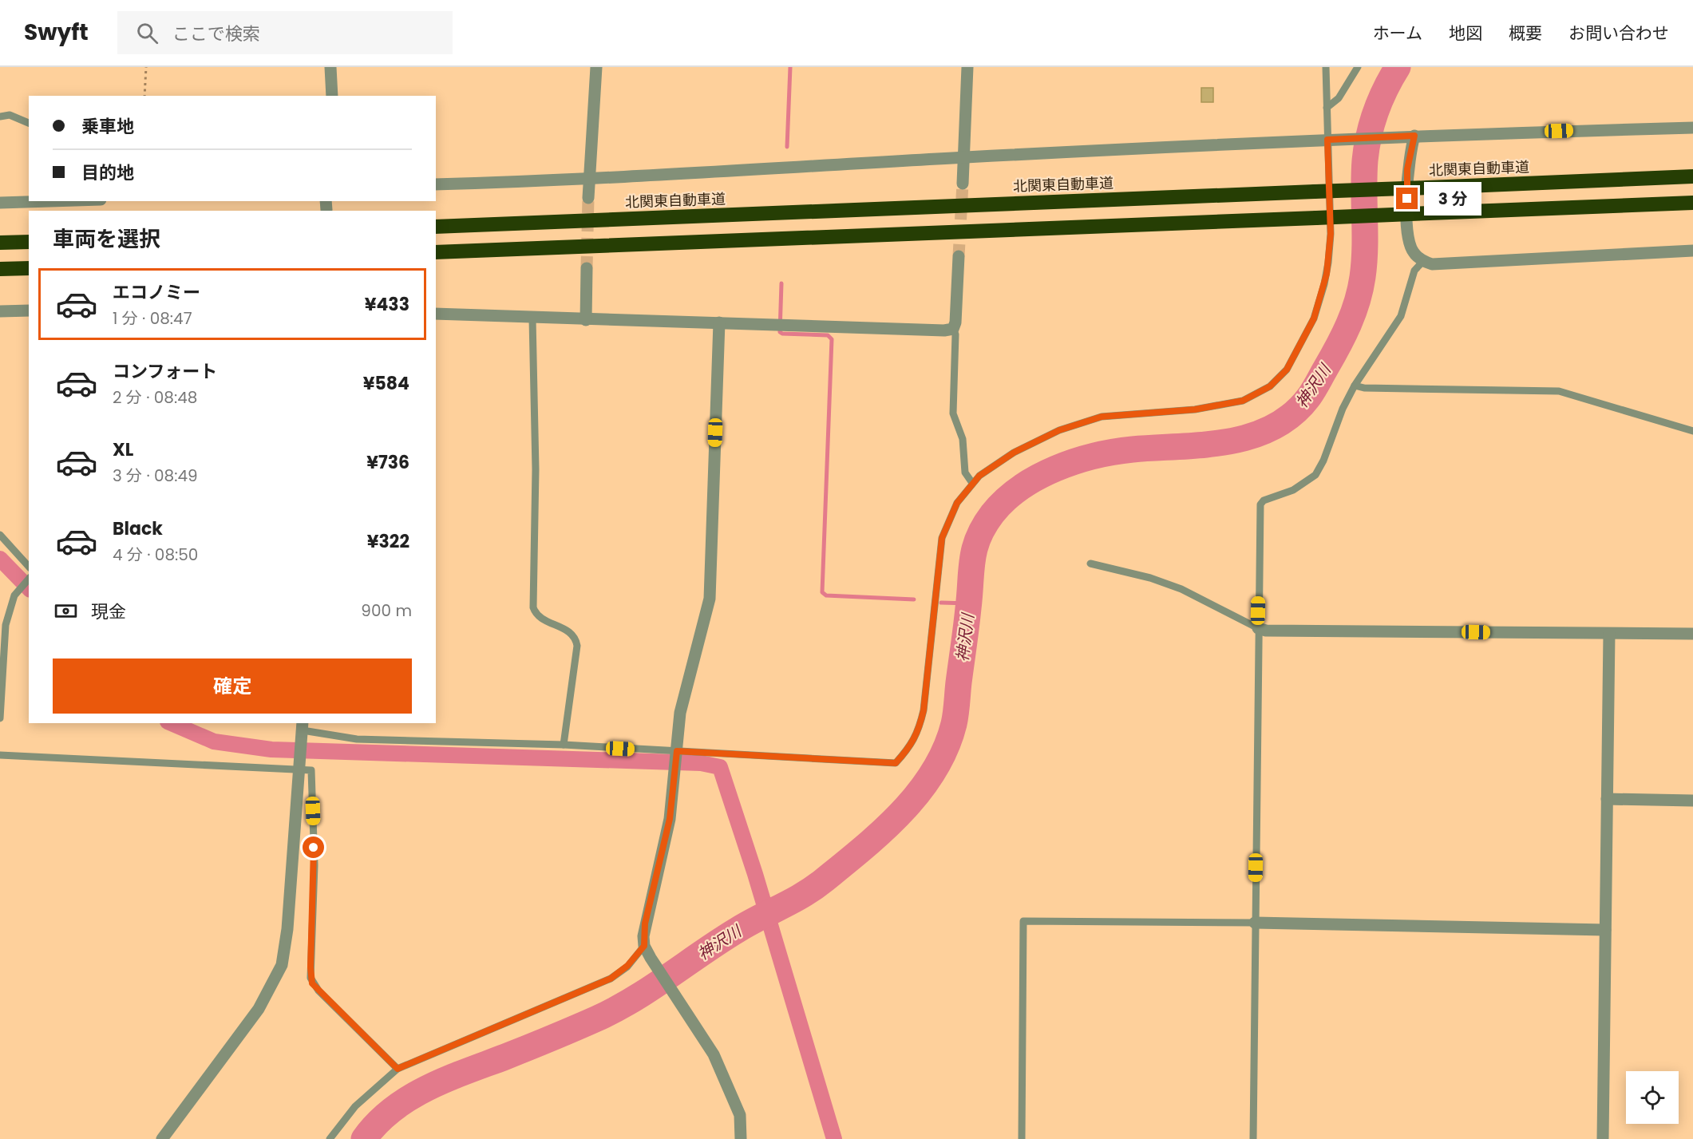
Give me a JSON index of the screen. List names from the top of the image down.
{
  "streets": {
    "highway": ["北関東自動車道"]
  },
  "water": ["神沢川"],
  "page": {
    "header": "Swyft",
    "search": "ここで検索",
    "nav": [
      "ホーム",
      "地図",
      "概要",
      "お問い合わせ"
    ],
    "banner": ["乗車地", "目的地"],
    "bubble": "3 分",
    "heading": "車両を選択",
    "list": [
      {
        "name": "エコノミー",
        "note": "1 分 · 08:47",
        "value": "¥433"
      },
      {
        "name": "コンフォート",
        "note": "2 分 · 08:48",
        "value": "¥584"
      },
      {
        "name": "XL",
        "note": "3 分 · 08:49",
        "value": "¥736"
      },
      {
        "name": "Black",
        "note": "4 分 · 08:50",
        "value": "¥322"
      }
    ],
    "pay": ["現金", "900 m"],
    "buttons": "確定"
  }
}
